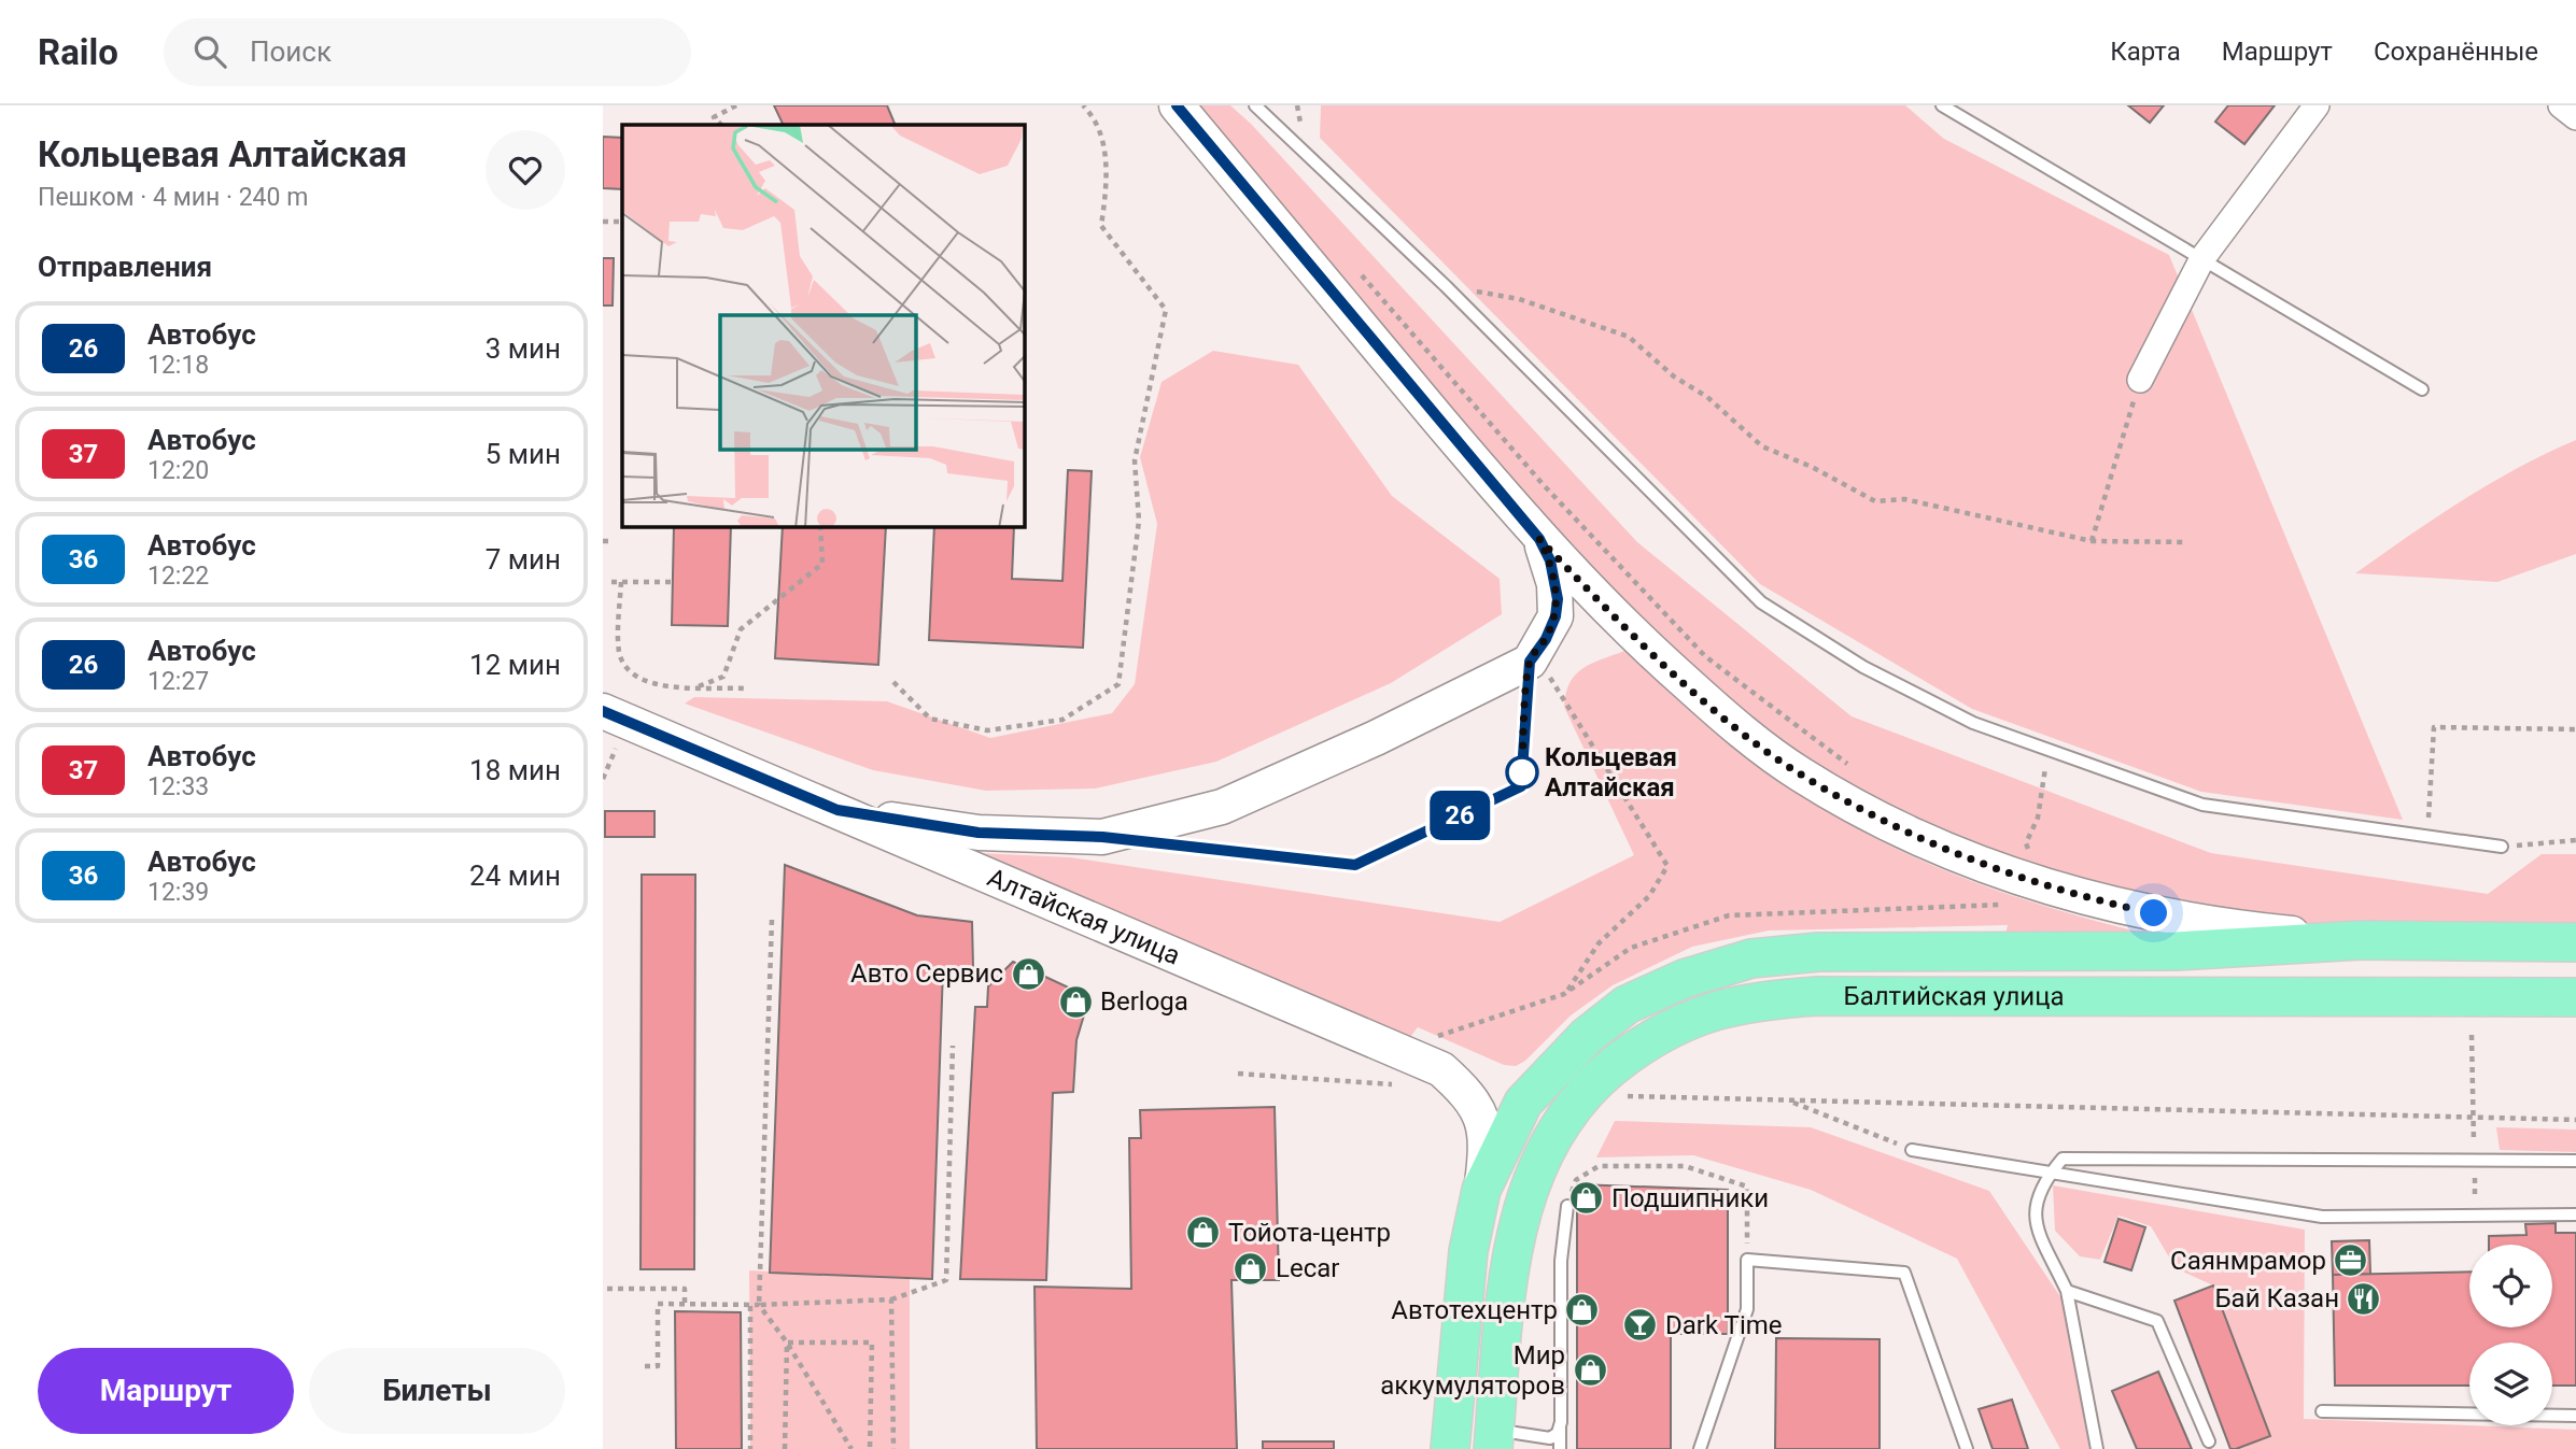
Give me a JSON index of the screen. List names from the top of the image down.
{
  "streets": {
    "main road": ["Алтайская улица", "Балтийская улица"]
  },
  "crossings": [
    ["Алтайская улица", "Балтийская улица"]
  ],
  "places": {
    "other": ["Кольцевая Алтайская"],
    "shop": [
      "Авто Сервис",
      "Berloga",
      "Подшипники",
      "Тойота-центр",
      "Lecar",
      "Автотехцентр",
      "Мир аккумуляторов"
    ],
    "office": ["Саянмрамор"],
    "restaurant": ["Бай Казан"],
    "bar": ["Dark Time"]
  },
  "lines": ["bus line 26"],
  "page": {
    "header": "Railo",
    "search": "Поиск",
    "nav": ["Карта", "Маршрут", "Сохранённые"],
    "heading": [
      ["Кольцевая Алтайская", "Пешком · 4 мин · 240 m"],
      "Отправления"
    ],
    "on_map": "26",
    "list": [
      {
        "mark": "26",
        "name": "Автобус",
        "note": "12:18",
        "value": "3 мин"
      },
      {
        "mark": "37",
        "name": "Автобус",
        "note": "12:20",
        "value": "5 мин"
      },
      {
        "mark": "36",
        "name": "Автобус",
        "note": "12:22",
        "value": "7 мин"
      },
      {
        "mark": "26",
        "name": "Автобус",
        "note": "12:27",
        "value": "12 мин"
      },
      {
        "mark": "37",
        "name": "Автобус",
        "note": "12:33",
        "value": "18 мин"
      },
      {
        "mark": "36",
        "name": "Автобус",
        "note": "12:39",
        "value": "24 мин"
      }
    ],
    "buttons": ["Маршрут", "Билеты"]
  }
}
